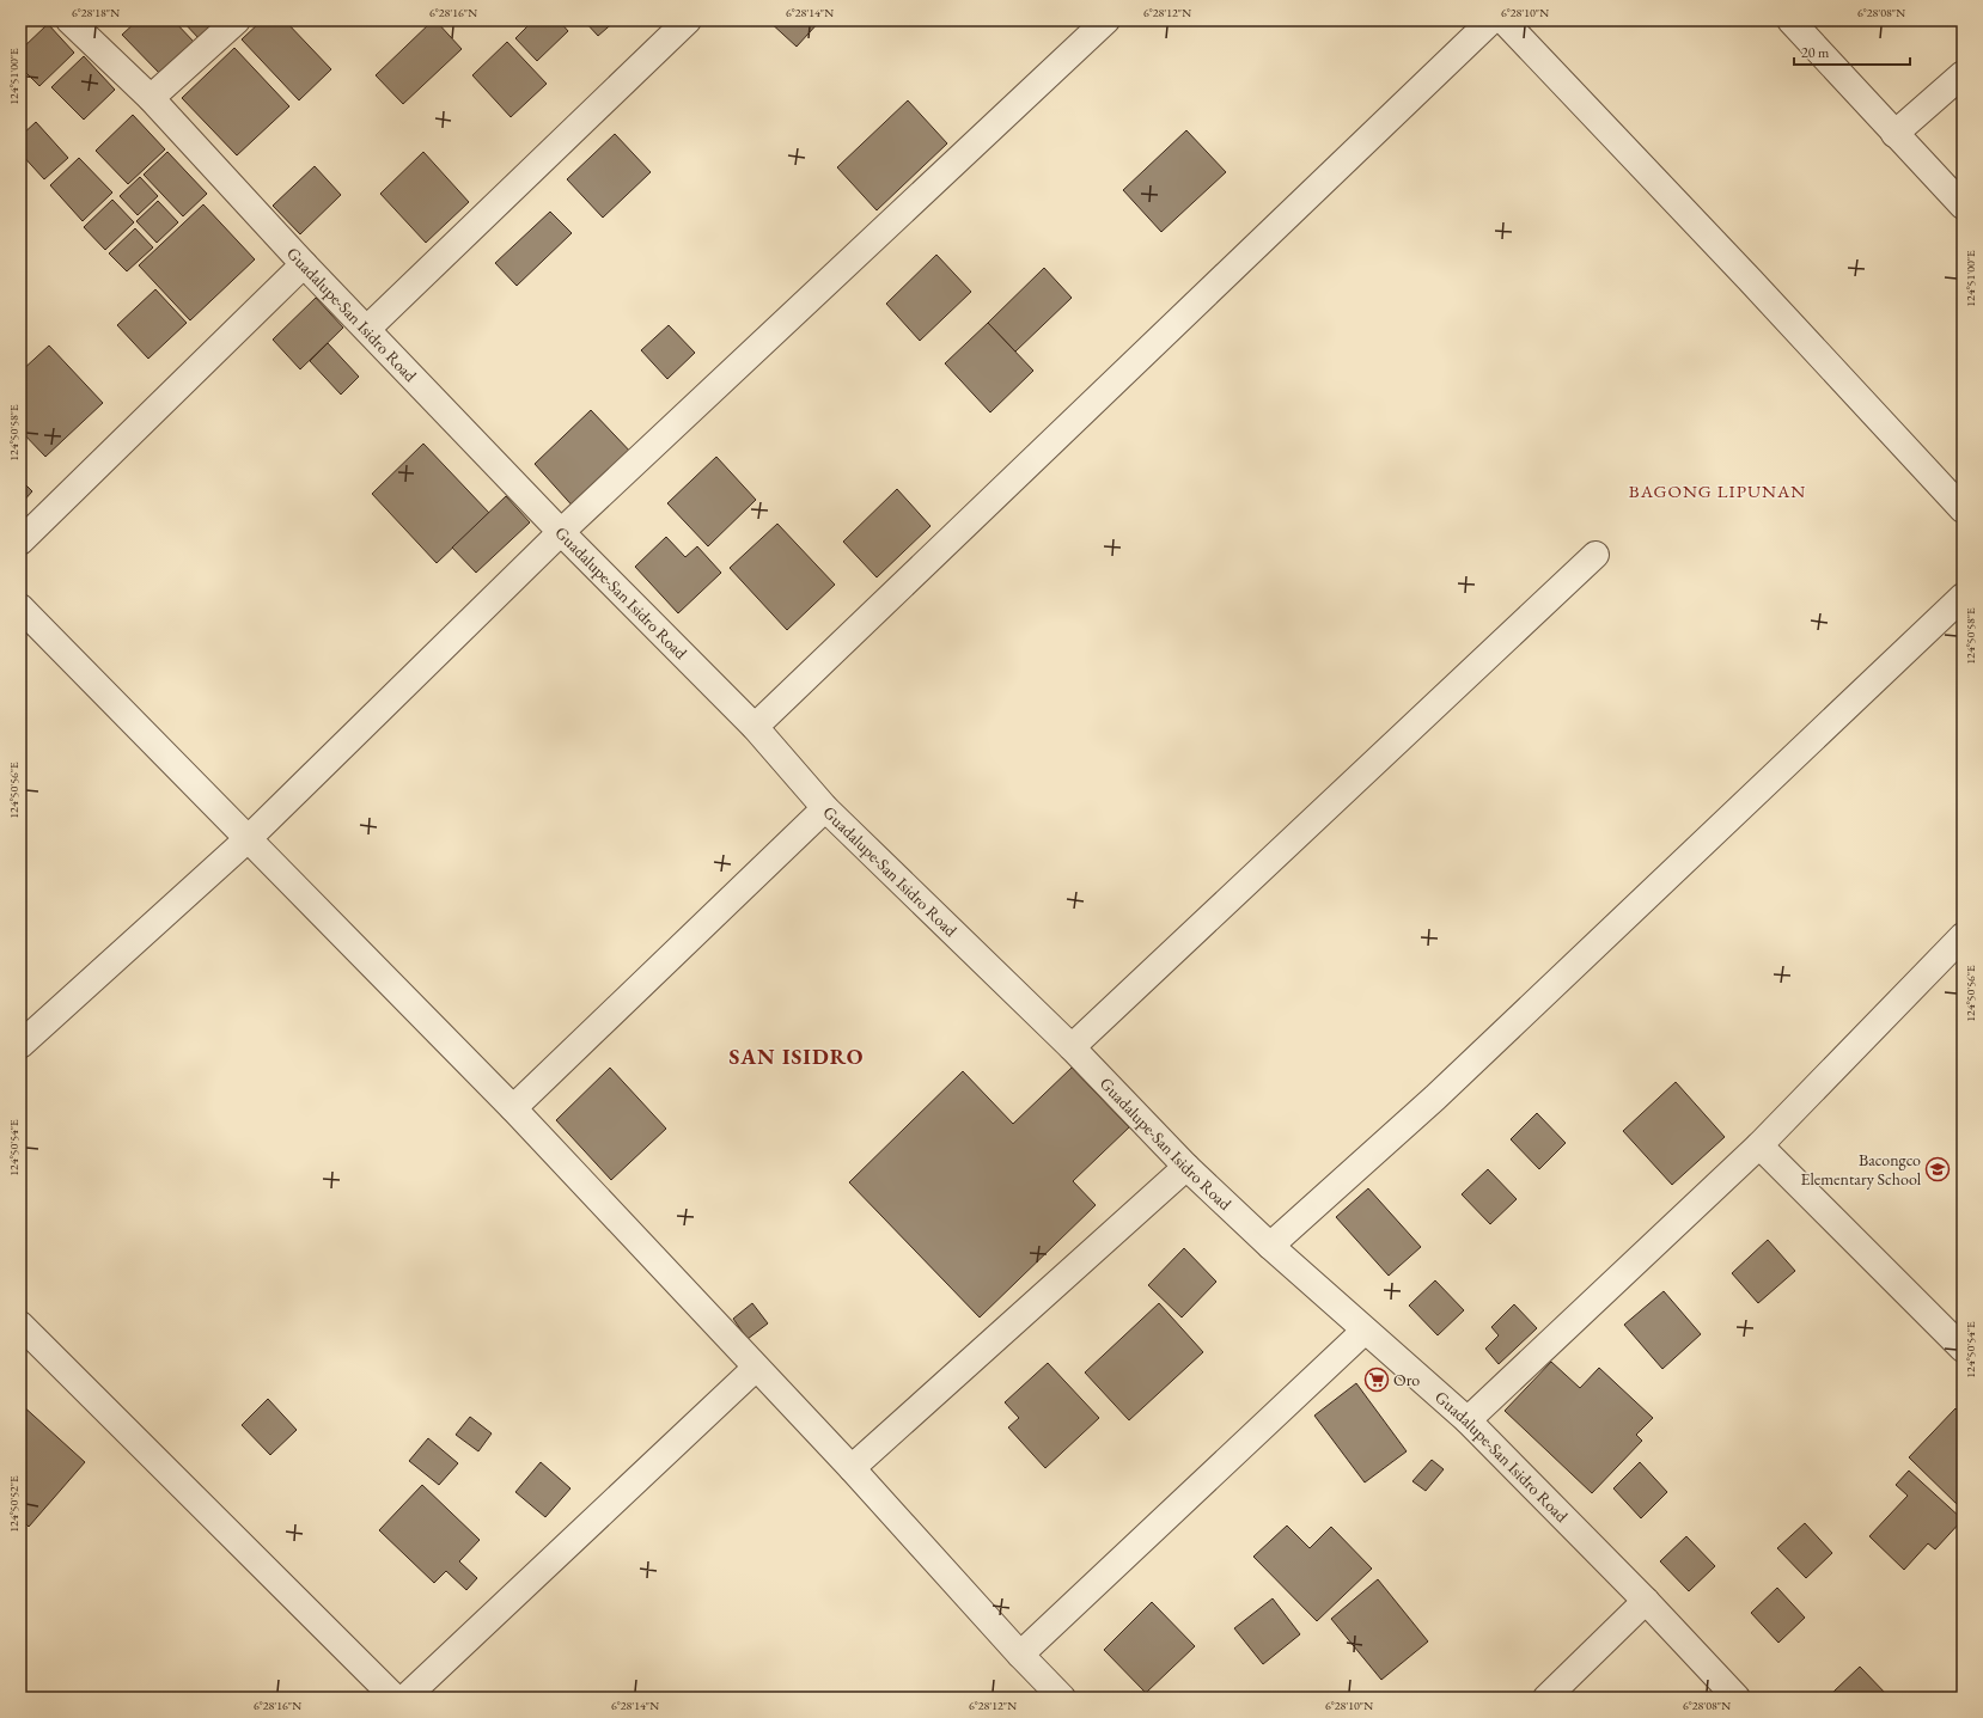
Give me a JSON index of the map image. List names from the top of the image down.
{
  "streets": {
    "street": ["Guadalupe-San Isidro Road"]
  },
  "districts": ["BAGONG LIPUNAN", "SAN ISIDRO"],
  "places": {
    "school or university": ["Bacongco Elementary School"],
    "supermarket": ["Oro"]
  },
  "scale_bar": "20 m",
  "coordinates": [
    "6°28'18\"N",
    "6°28'16\"N",
    "6°28'14\"N",
    "6°28'12\"N",
    "6°28'10\"N",
    "6°28'08\"N",
    "124°51'00\"E",
    "124°50'58\"E",
    "124°50'56\"E",
    "124°50'54\"E",
    "124°50'52\"E"
  ]
}
